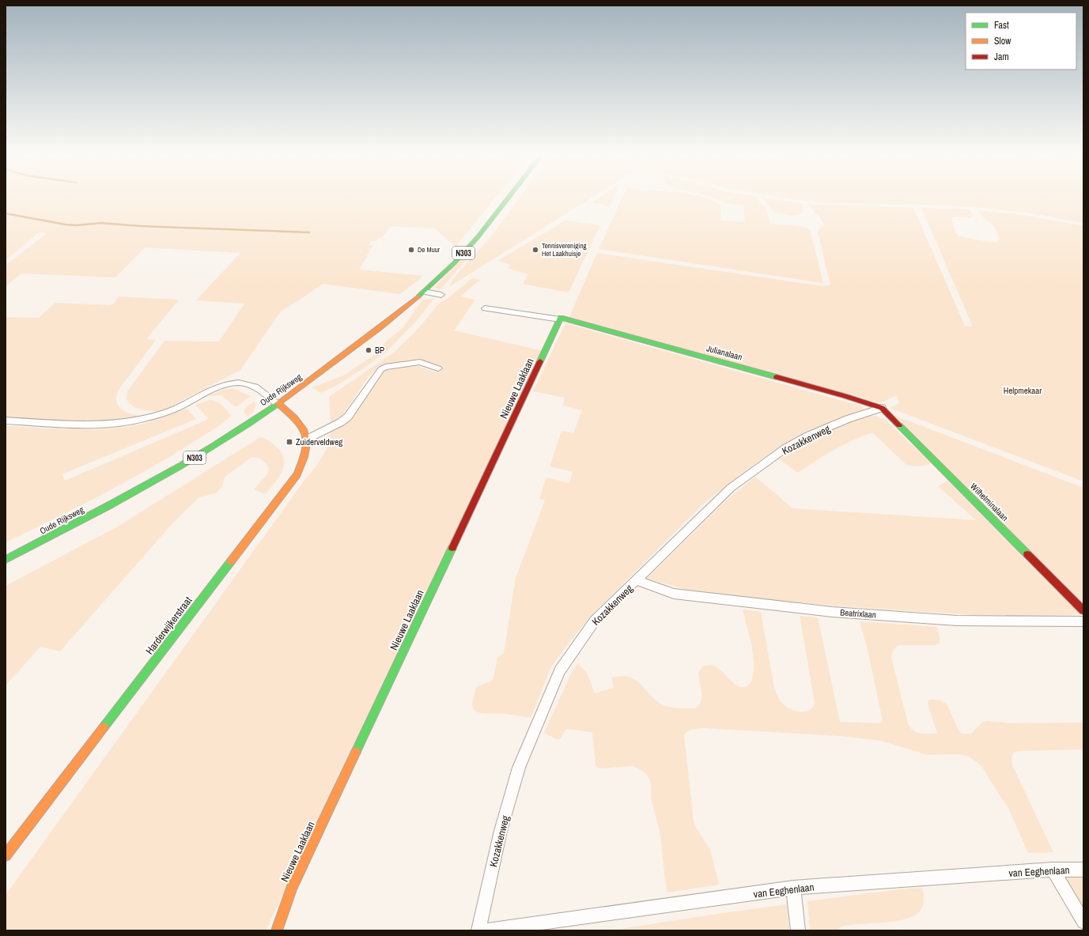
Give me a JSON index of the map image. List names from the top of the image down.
{
  "streets": {
    "main road": [
      "N303",
      "Julianalaan",
      "Nieuwe Laaklaan",
      "Oude Rijksweg",
      "Wilhelminalaan",
      "Harderwijkerstraat"
    ],
    "street": ["Kozakkenweg", "Beatrixlaan", "van Eeghenlaan"]
  },
  "crossings": [
    ["Julianalaan", "Nieuwe Laaklaan"],
    ["Julianalaan", "Kozakkenweg"],
    ["Julianalaan", "Wilhelminalaan"],
    ["Oude Rijksweg", "Harderwijkerstraat"],
    ["Kozakkenweg", "Wilhelminalaan"],
    ["Kozakkenweg", "Beatrixlaan"]
  ],
  "parks": ["Helpmekaar"],
  "places": {
    "other": ["De Muur", "Tennisvereniging Het Laakhuisje", "BP"],
    "transit": ["Zuiderveldweg"]
  },
  "legend": ["Fast", "Slow", "Jam"]
}
